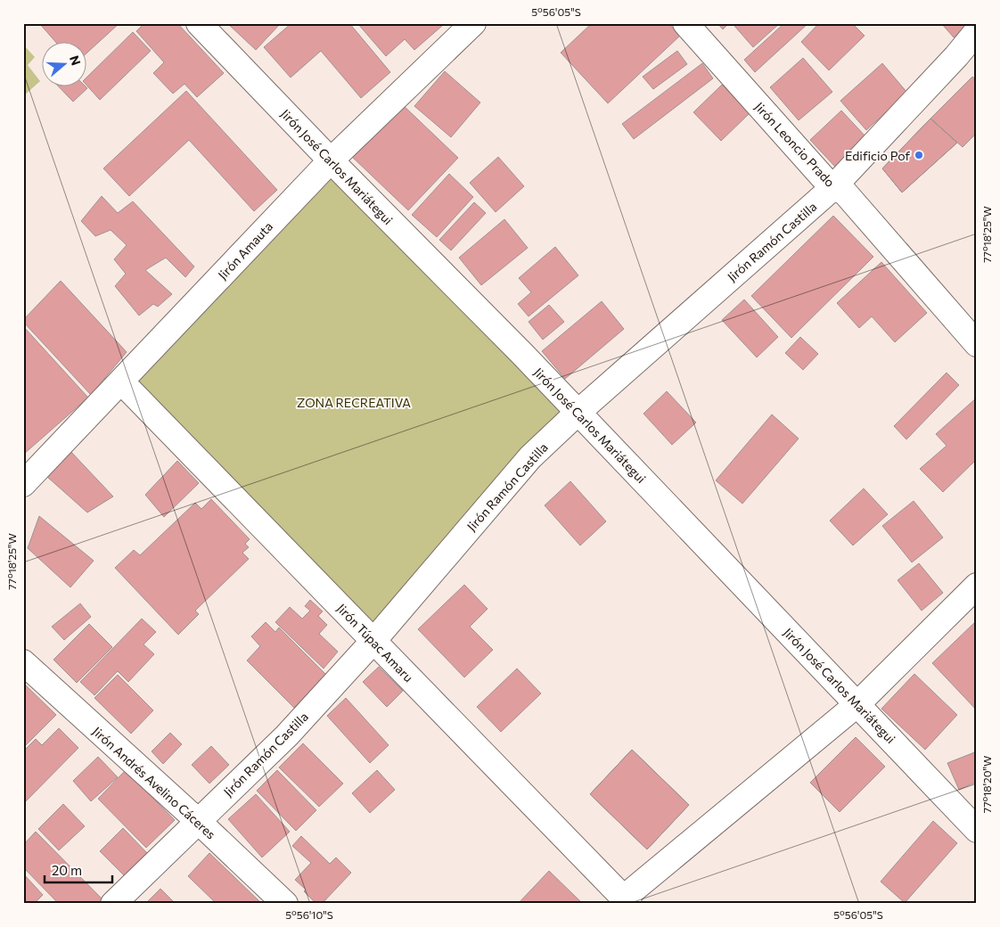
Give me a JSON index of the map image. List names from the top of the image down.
{
  "streets": {
    "street": [
      "Jirón Leoncio Prado",
      "Jirón José Carlos Mariátegui",
      "Jirón Ramón Castilla",
      "Jirón Amauta",
      "Jirón Túpac Amaru",
      "Jirón Andrés Avelino Cáceres"
    ]
  },
  "crossings": [
    ["Jirón Leoncio Prado", "Jirón Ramón Castilla"],
    ["Jirón José Carlos Mariátegui", "Jirón Ramón Castilla"],
    ["Jirón José Carlos Mariátegui", "Jirón Amauta"],
    ["Jirón Ramón Castilla", "Jirón Túpac Amaru"],
    ["Jirón Ramón Castilla", "Jirón Andrés Avelino Cáceres"],
    ["Jirón Amauta", "Jirón Túpac Amaru"]
  ],
  "parks": ["ZONA RECREATIVA"],
  "places": ["Edificio Pof"],
  "scale_bar": "20 m",
  "north": "right",
  "coordinates": [
    "5°56'05\"S",
    "77°18'25\"W",
    "77°18'20\"W",
    "5°56'10\"S"
  ]
}
